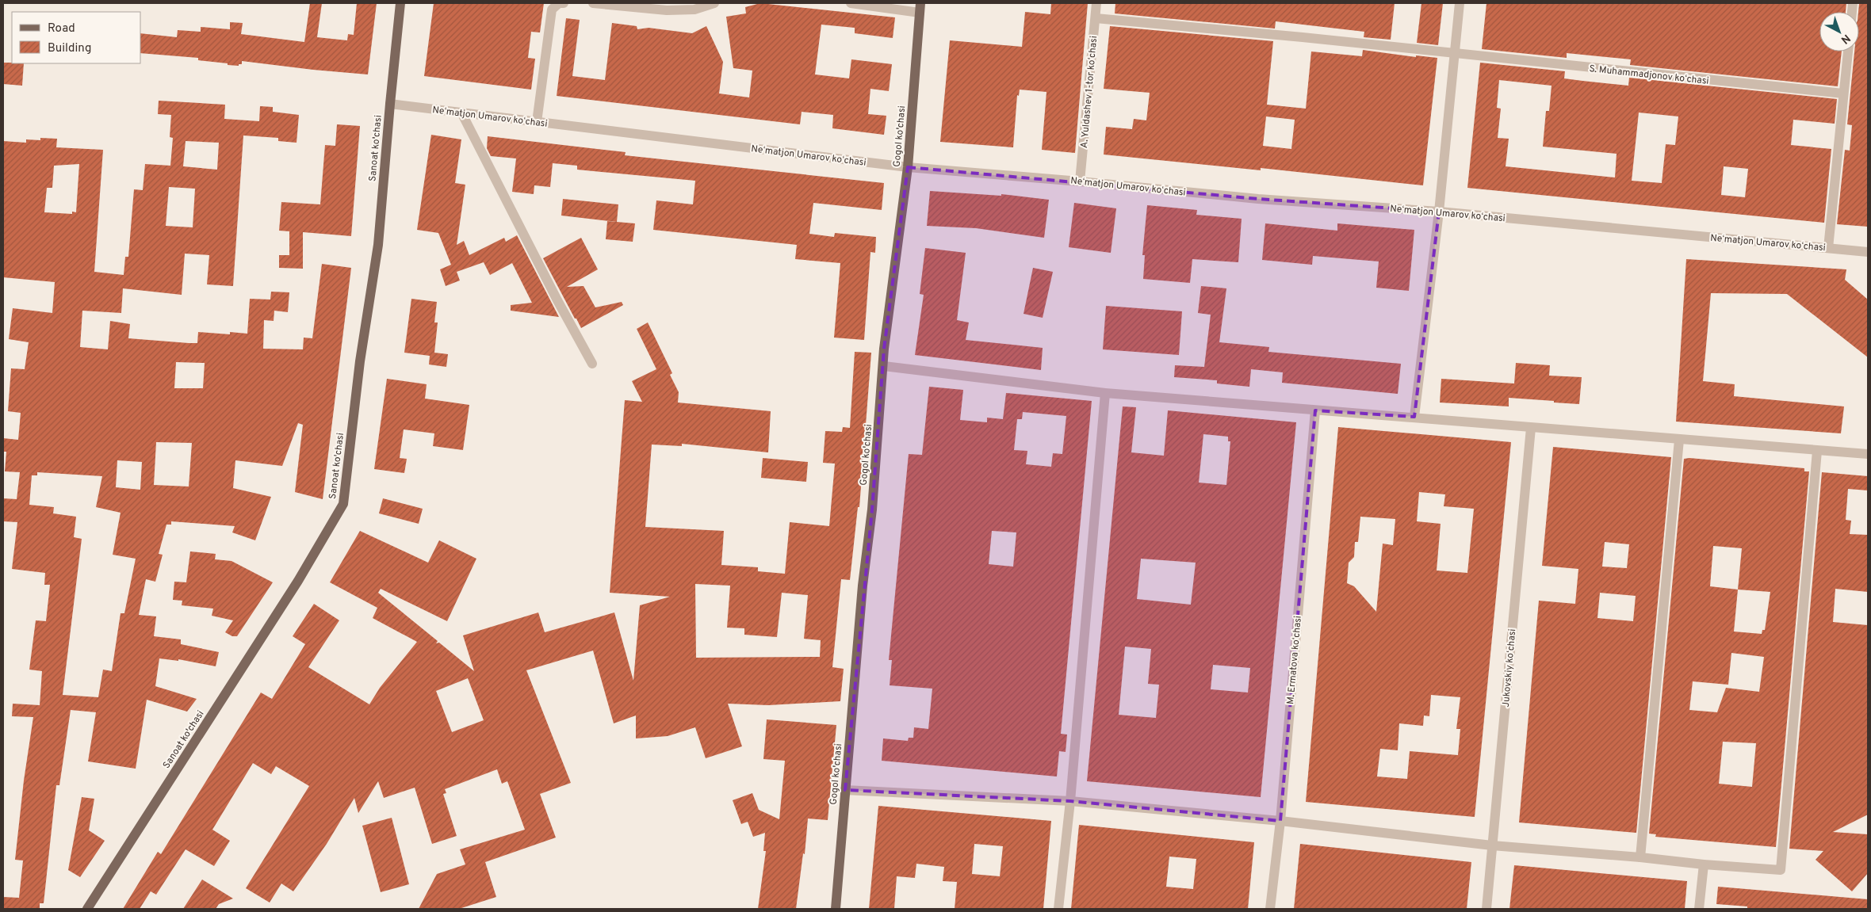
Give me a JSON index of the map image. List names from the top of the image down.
{
  "streets": {
    "main road": ["Gogol ko'chasi", "Sanoat ko'chasi"],
    "street": [
      "S. Muhammadjonov koʻchasi",
      "A. Yuldashev 1-tor koʻchasi",
      "Neʻmatjon Umarov koʻchasi",
      "M. Ermatova koʻchasi",
      "Jukovskiy koʻchasi"
    ]
  },
  "crossings": [
    ["S. Muhammadjonov koʻchasi", "A. Yuldashev 1-tor koʻchasi"],
    ["A. Yuldashev 1-tor koʻchasi", "Neʻmatjon Umarov koʻchasi"],
    ["Neʻmatjon Umarov koʻchasi", "Gogol ko'chasi"],
    ["Neʻmatjon Umarov koʻchasi", "Sanoat ko'chasi"]
  ],
  "legend": ["Road", "Building"],
  "north": "bottom right"
}
